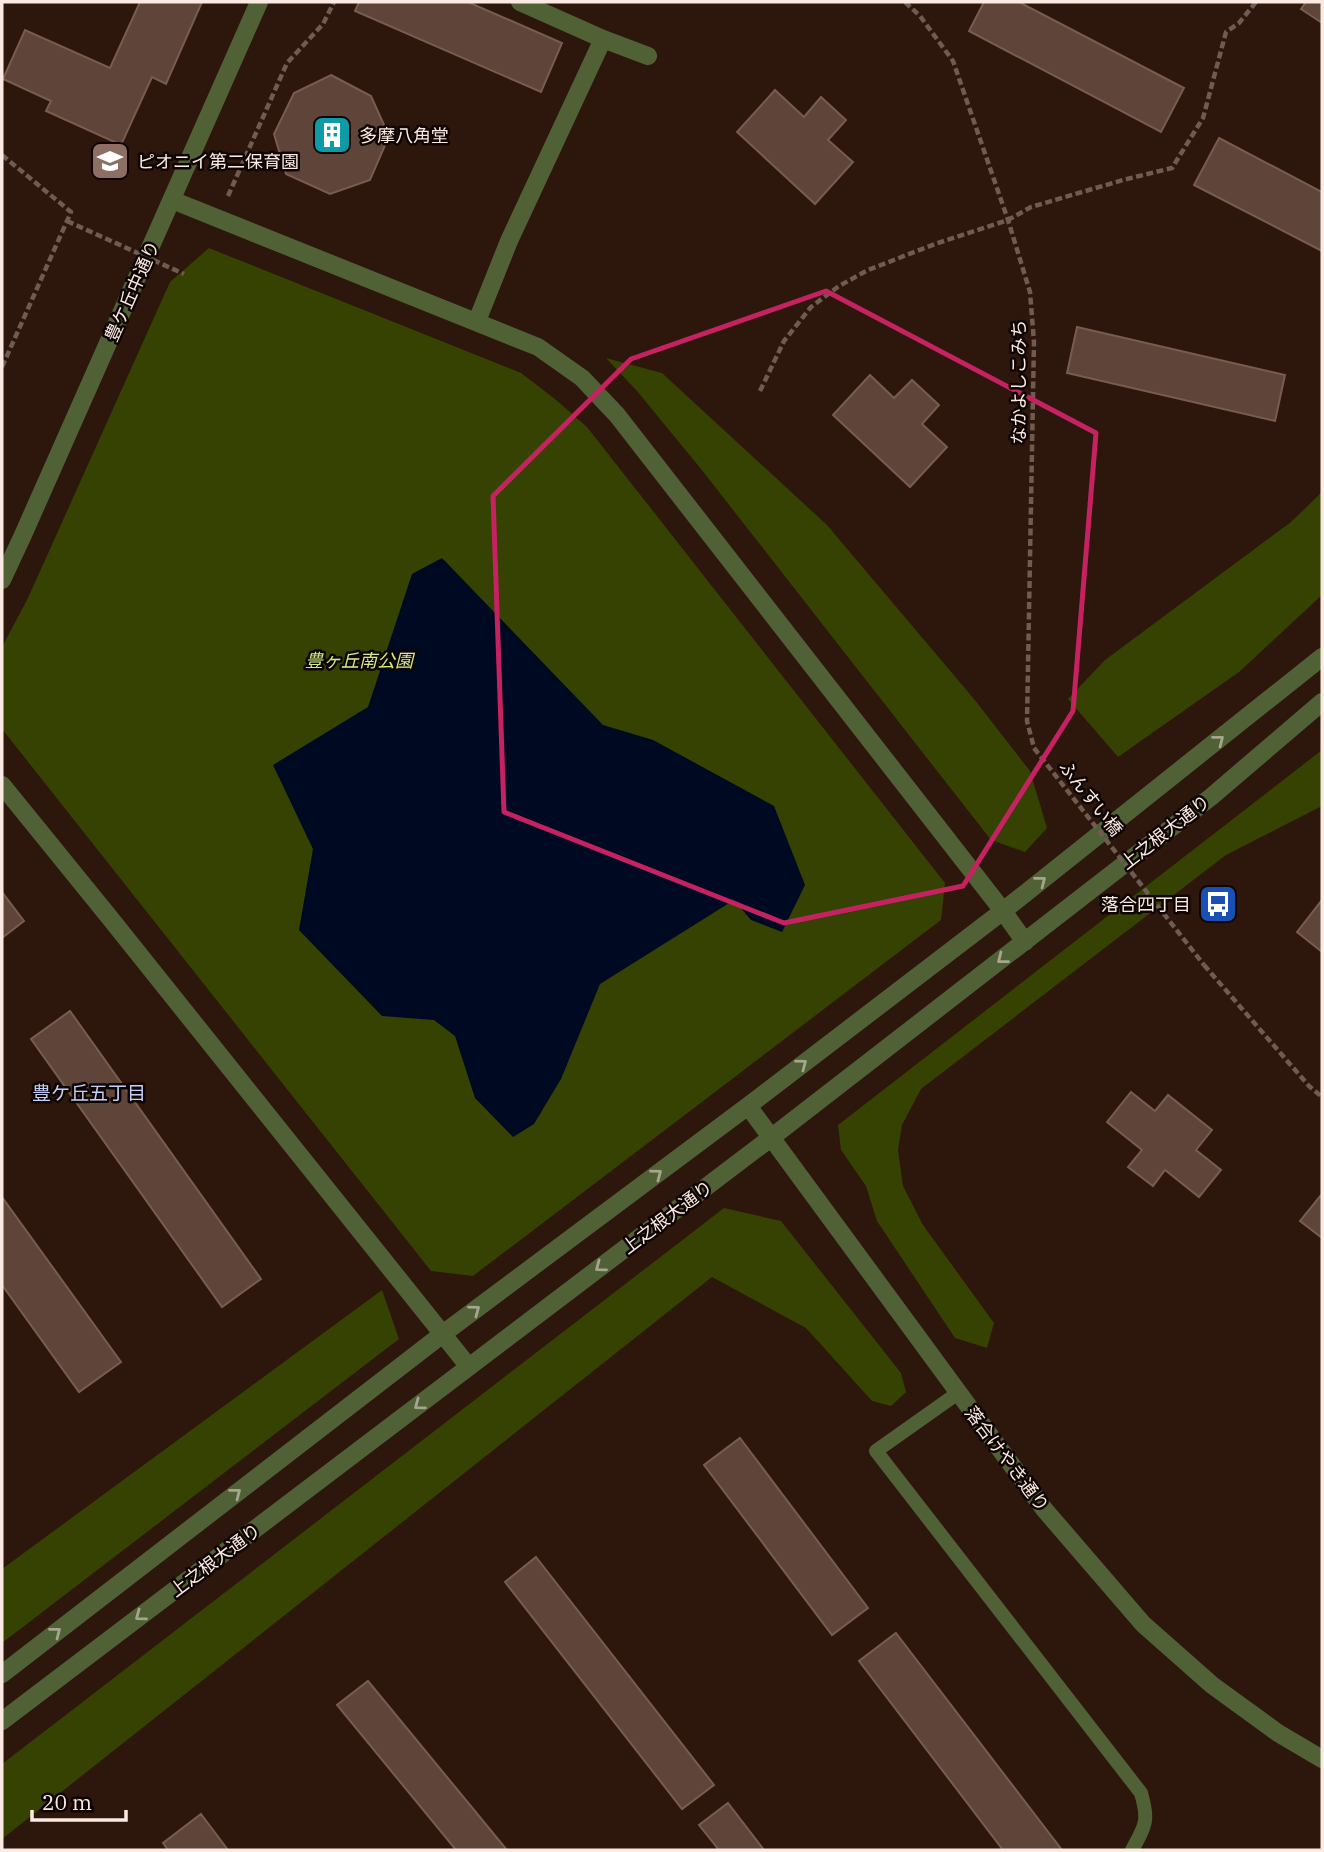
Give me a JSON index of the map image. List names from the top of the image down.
{
  "streets": {
    "street": ["豊ケ丘中通り", "上之根大通り", "落合けやき通り"],
    "path": ["なかよしこみち", "ふんすい橋"]
  },
  "crossings": [
    ["なかよしこみち", "ふんすい橋"],
    ["上之根大通り", "落合けやき通り"]
  ],
  "districts": ["豊ケ丘五丁目"],
  "parks": ["豊ヶ丘南公園"],
  "places": {
    "building": ["多摩八角堂"],
    "school or university": ["ピオニイ第二保育園"],
    "bus stop": ["落合四丁目"]
  },
  "scale_bar": "20 m"
}
